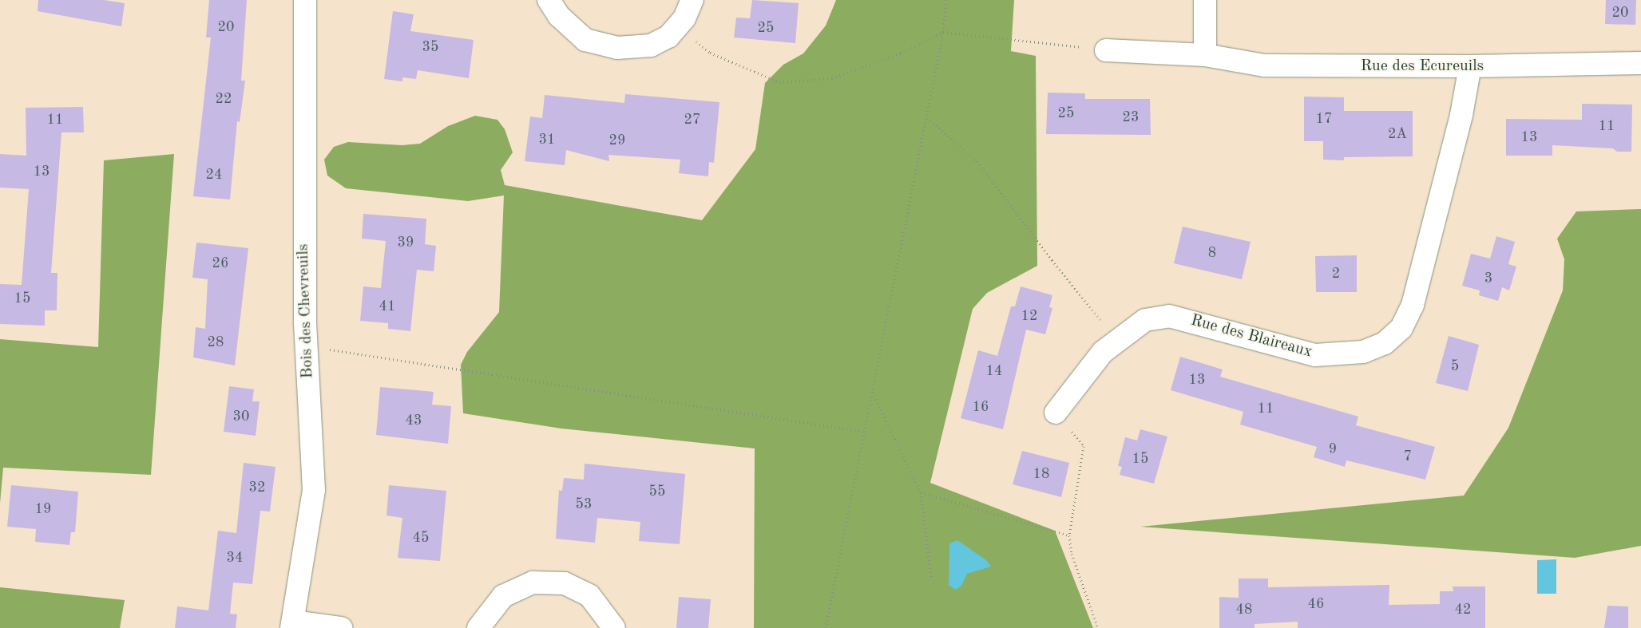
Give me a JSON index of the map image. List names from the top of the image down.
{
  "streets": {
    "street": ["Rue des Ecureuils", "Bois des Chevreuils", "Rue des Blaireaux"]
  },
  "crossings": [
    ["Rue des Ecureuils", "Rue des Blaireaux"]
  ],
  "house_numbers": [
    "20",
    "20",
    "25",
    "35",
    "22",
    "25",
    "23",
    "17",
    "11",
    "27",
    "11",
    "2A",
    "13",
    "31",
    "29",
    "13",
    "24",
    "39",
    "8",
    "26",
    "2",
    "3",
    "15",
    "41",
    "12",
    "28",
    "5",
    "14",
    "13",
    "16",
    "11",
    "30",
    "43",
    "9",
    "7",
    "15",
    "18",
    "32",
    "55",
    "53",
    "19",
    "45",
    "34",
    "46",
    "48",
    "42"
  ]
}
